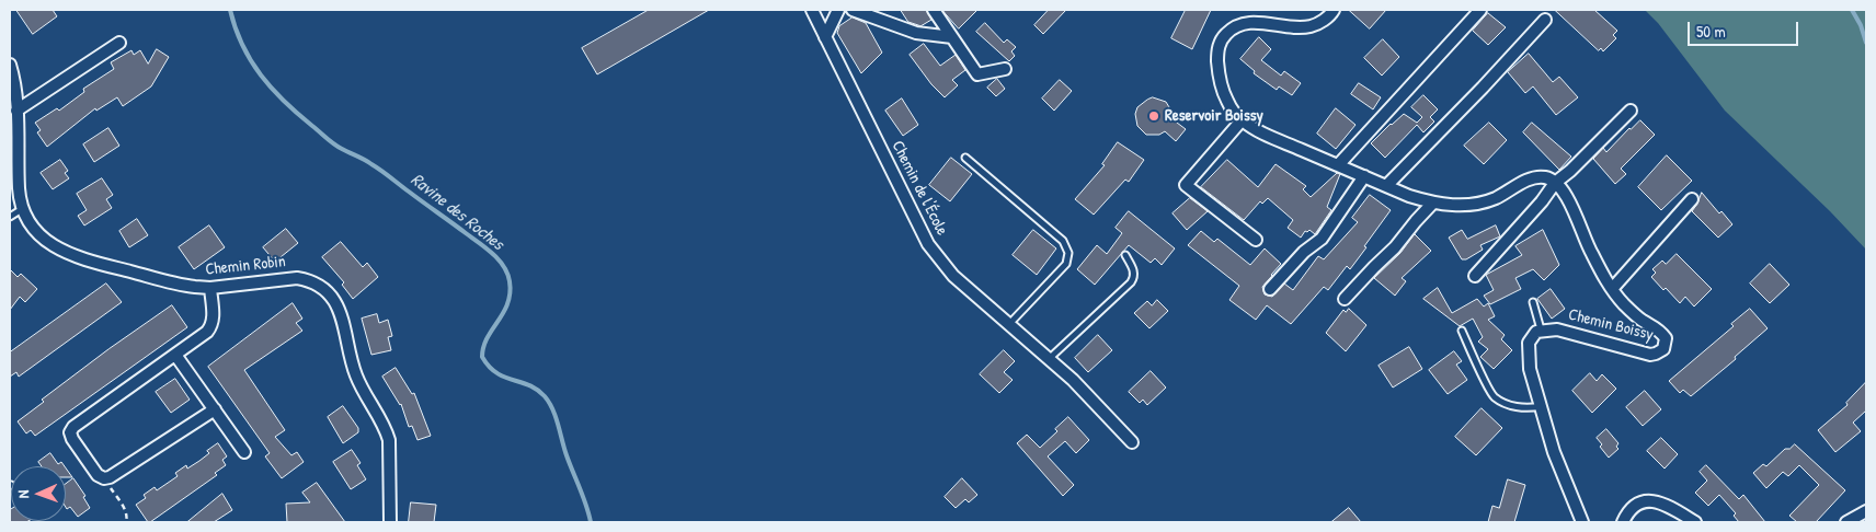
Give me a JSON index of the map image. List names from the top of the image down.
{
  "streets": {
    "street": ["Chemin de l'École", "Chemin Robin", "Chemin Boissy"]
  },
  "water": ["Ravine des Roches"],
  "places": ["Reservoir Boissy"],
  "scale_bar": "50 m",
  "north": "left"
}
